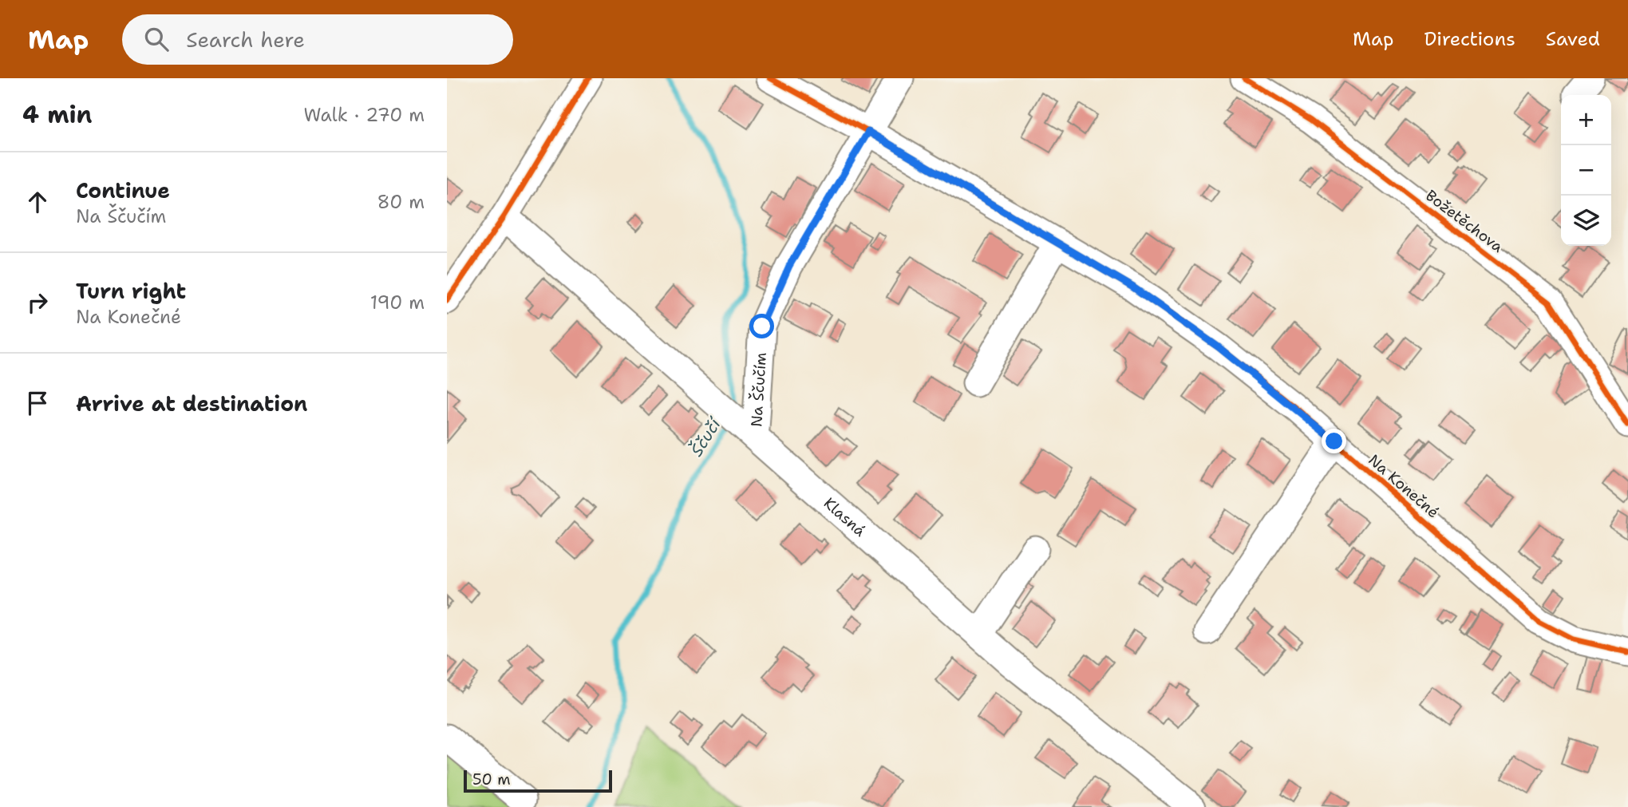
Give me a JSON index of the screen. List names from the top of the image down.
{
  "streets": {
    "street": [
      "Božetěchova",
      "Na Ščučím",
      "Na Konečné",
      "Klasná"
    ]
  },
  "crossings": [
    ["Na Ščučím", "Na Konečné"],
    ["Na Ščučím", "Klasná"]
  ],
  "water": ["Ščučí"],
  "scale_bar": "50 m",
  "page": {
    "header": "Map",
    "search": "Search here",
    "nav": ["Map", "Directions", "Saved"],
    "heading": ["4 min", "Walk · 270 m"],
    "map_buttons": ["+", "−"],
    "list": [
      ["Continue", "Na Ščučím", "80 m"],
      ["Turn right", "Na Konečné", "190 m"],
      "Arrive at destination"
    ],
    "scale": "50 m"
  }
}
